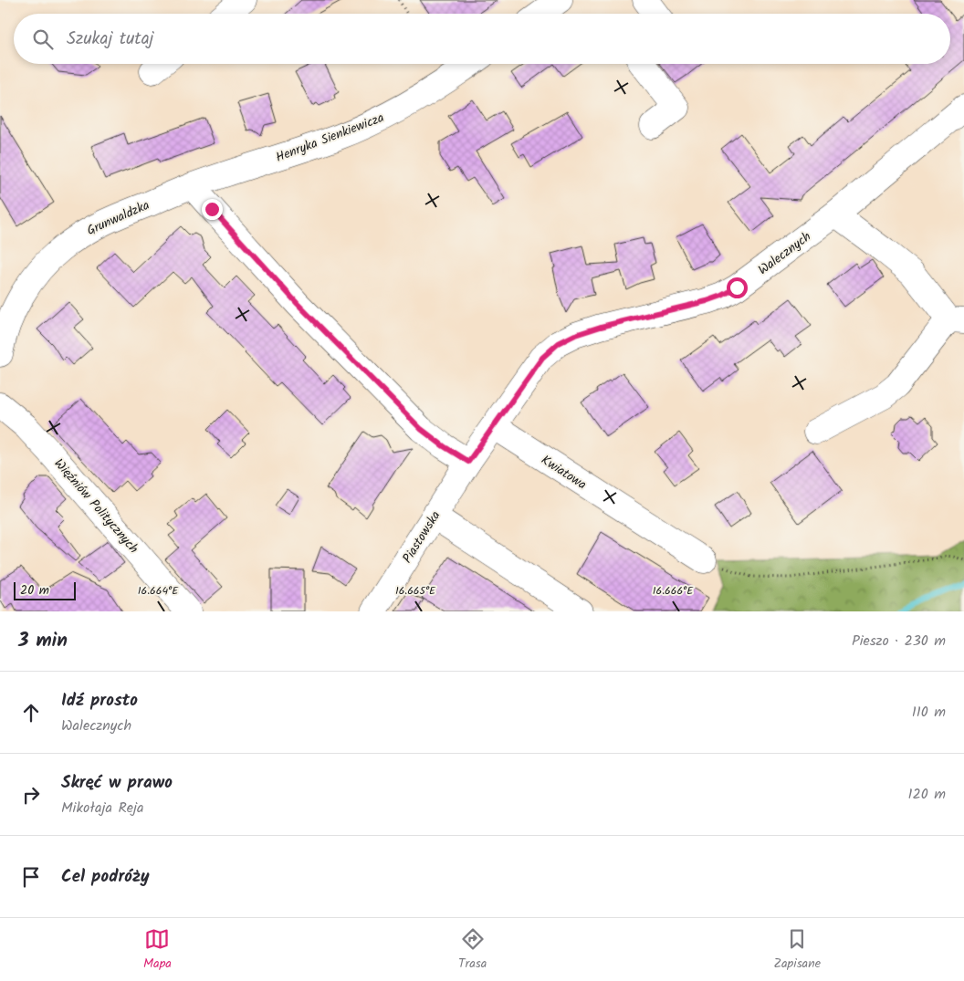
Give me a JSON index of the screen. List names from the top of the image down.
{
  "streets": {
    "street": [
      "Henryka Sienkiewicza",
      "Grunwaldzka",
      "Walecznych",
      "Kwiatowa",
      "Więźniów Politycznych",
      "Piastowska"
    ]
  },
  "crossings": [
    ["Henryka Sienkiewicza", "Grunwaldzka"],
    ["Walecznych", "Kwiatowa"],
    ["Walecznych", "Piastowska"]
  ],
  "scale_bar": "20 m",
  "page": {
    "search": "Szukaj tutaj",
    "scale": "20 m",
    "heading": ["3 min", "Pieszo · 230 m"],
    "list": [
      ["Idź prosto", "Walecznych", "110 m"],
      ["Skręć w prawo", "Mikołaja Reja", "120 m"],
      "Cel podróży"
    ],
    "nav": ["Mapa", "Trasa", "Zapisane"]
  },
  "coordinates": ["16.664°E", "16.665°E", "16.666°E"]
}
